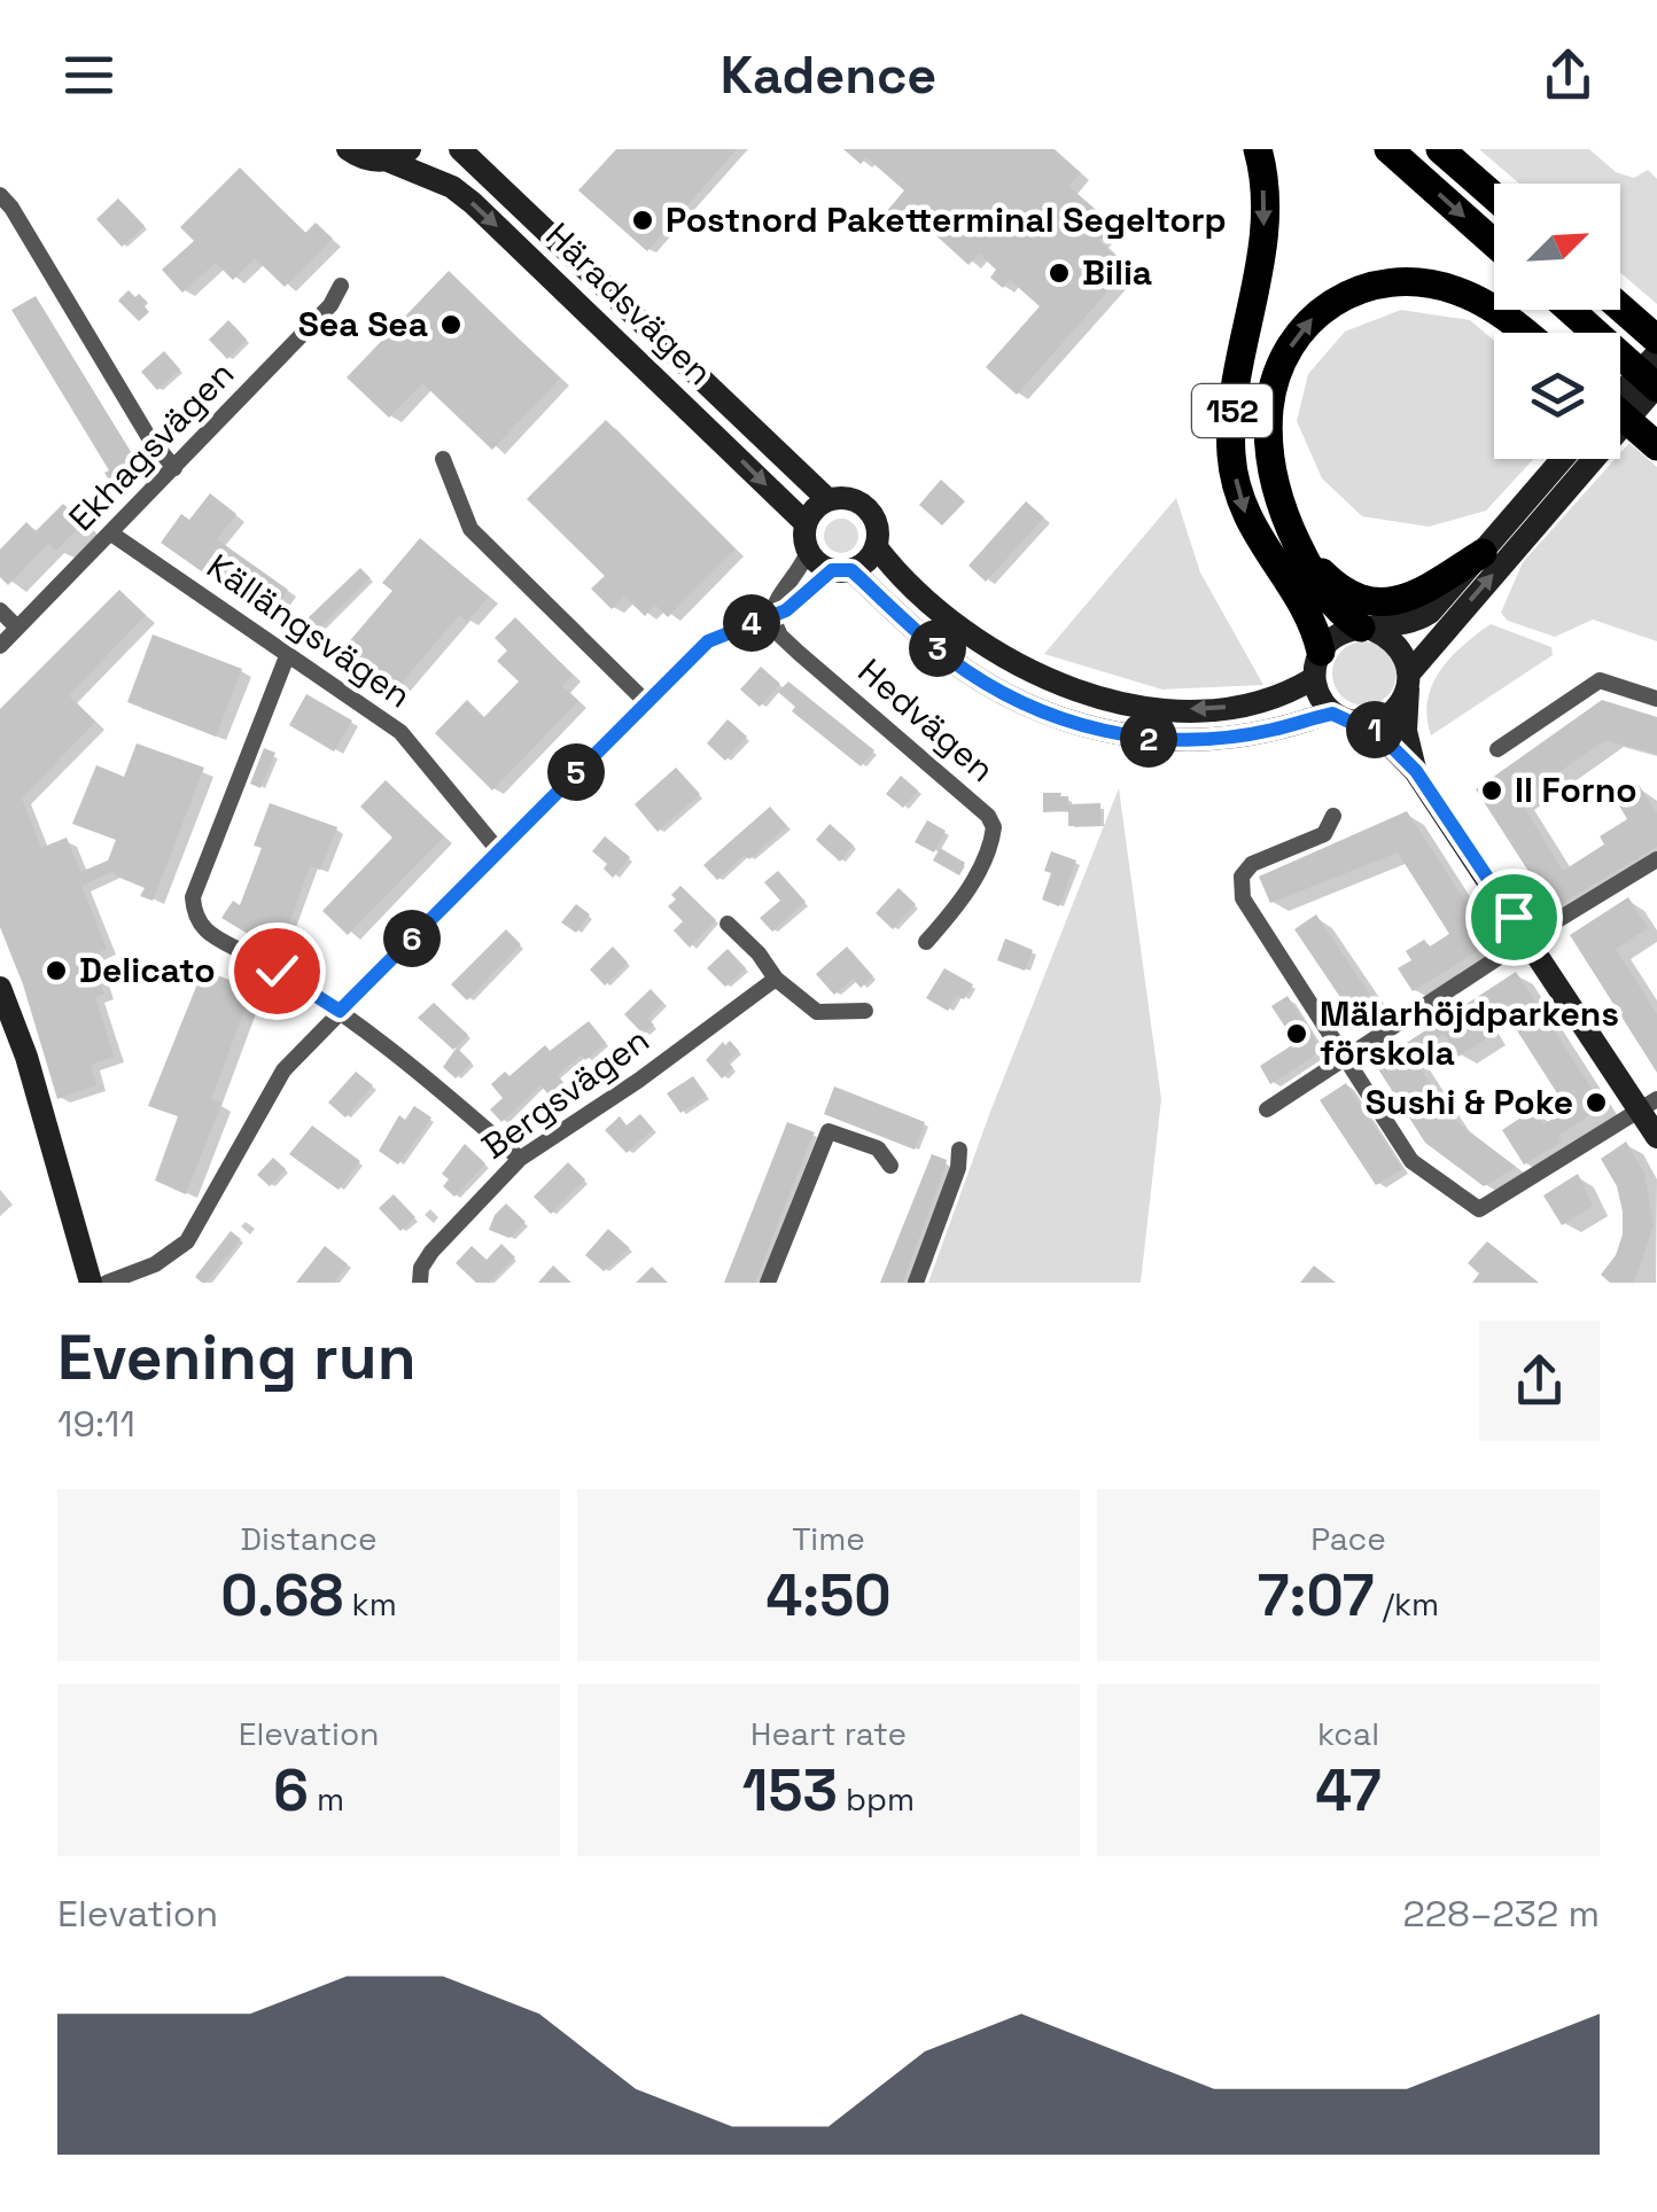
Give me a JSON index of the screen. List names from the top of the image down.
{
  "streets": {
    "highway": ["152"],
    "main road": ["Häradsvägen"],
    "street": [
      "Ekhagsvägen",
      "Källängsvägen",
      "Hedvägen",
      "Bergsvägen"
    ]
  },
  "crossings": [
    ["Ekhagsvägen", "Källängsvägen"]
  ],
  "places": [
    "Postnord Paketterminal Segeltorp",
    "Bilia",
    "Sea Sea",
    "Il Forno",
    "Delicato",
    "Mälarhöjdparkens förskola",
    "Sushi & Poke"
  ],
  "north": "top right",
  "page": {
    "header": "Kadence",
    "pins": [
      "4",
      "3",
      "1",
      "2",
      "5",
      "6"
    ],
    "heading": ["Evening run", "19:11"],
    "stats": [
      ["Distance", "0.68 km"],
      ["Time", "4:50"],
      ["Pace", "7:07 /km"],
      ["Elevation", "6 m"],
      ["Heart rate", "153 bpm"],
      ["kcal", "47"]
    ],
    "chart": ["Elevation", "228–232 m"]
  }
}
